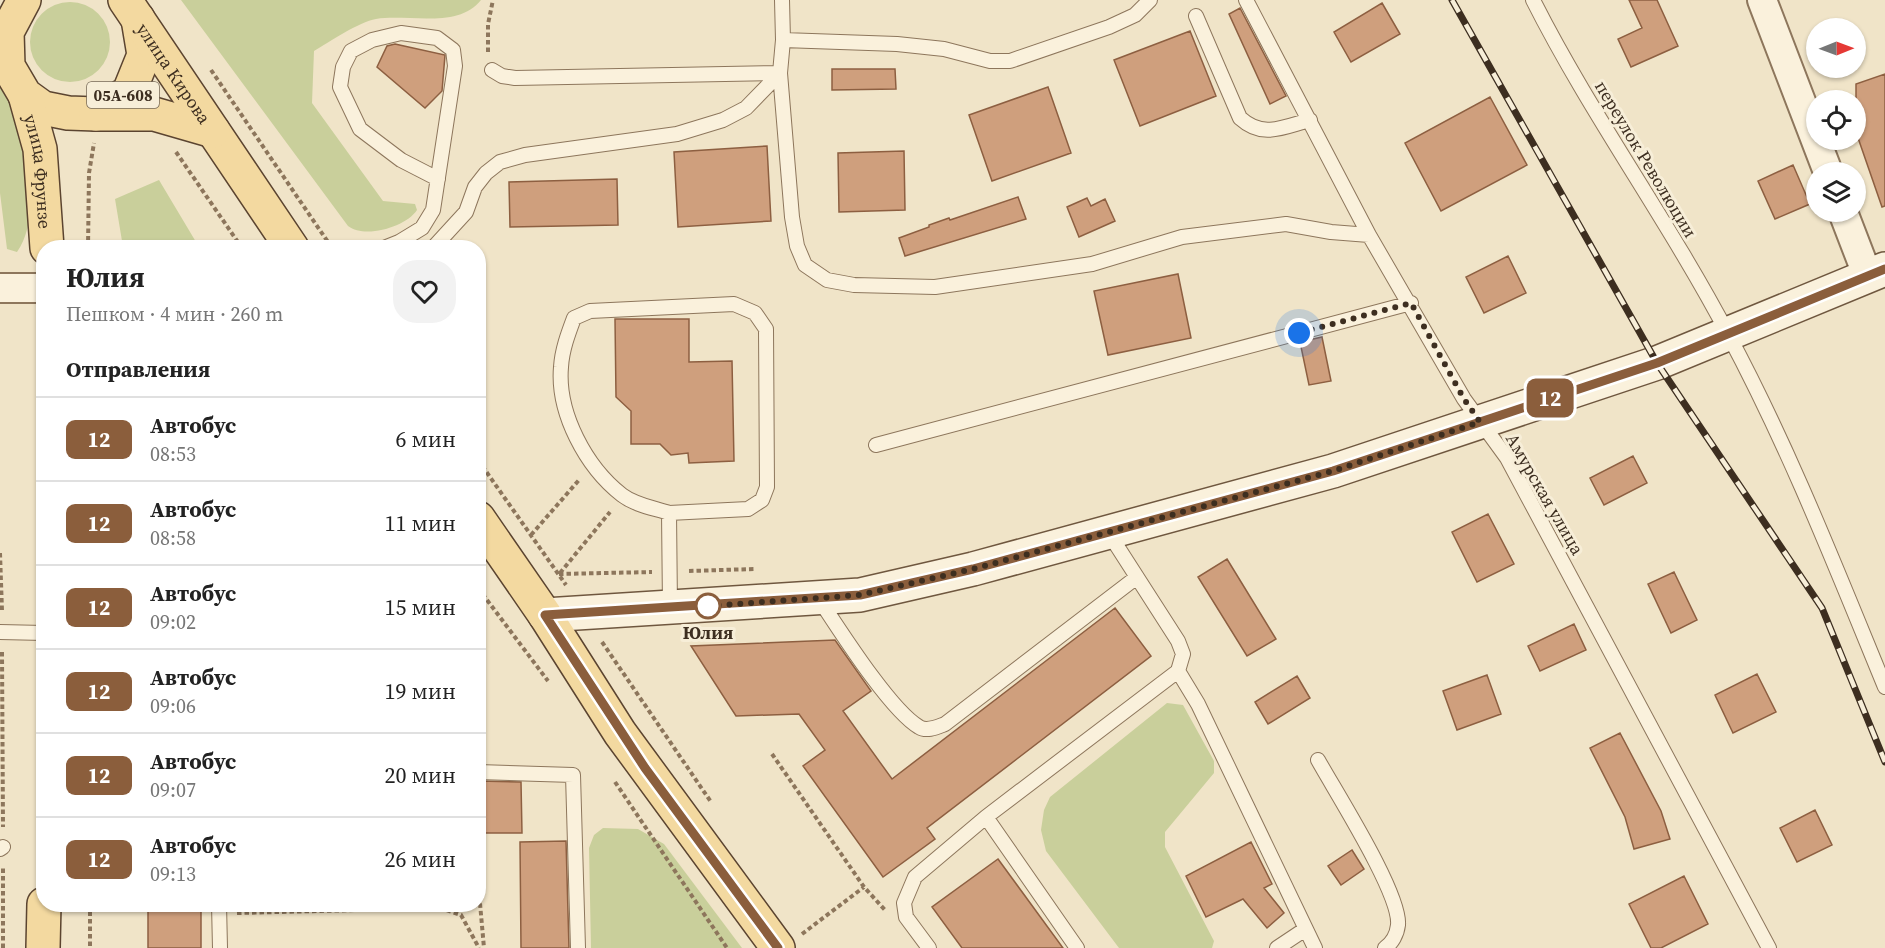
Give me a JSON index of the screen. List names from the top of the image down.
{
  "streets": {
    "main road": ["улица Кирова", "05А-608", "улица Фрунзе"],
    "lane": ["переулок Революции", "Амурская улица"]
  },
  "crossings": [
    ["улица Кирова", "05А-608"],
    ["05А-608", "улица Фрунзе"]
  ],
  "places": ["Юлия"],
  "lines": ["bus line 12"],
  "north": "right",
  "page": {
    "on_map": "12",
    "heading": [
      ["Юлия", "Пешком · 4 мин · 260 m"],
      "Отправления"
    ],
    "list": [
      {
        "mark": "12",
        "name": "Автобус",
        "note": "08:53",
        "value": "6 мин"
      },
      {
        "mark": "12",
        "name": "Автобус",
        "note": "08:58",
        "value": "11 мин"
      },
      {
        "mark": "12",
        "name": "Автобус",
        "note": "09:02",
        "value": "15 мин"
      },
      {
        "mark": "12",
        "name": "Автобус",
        "note": "09:06",
        "value": "19 мин"
      },
      {
        "mark": "12",
        "name": "Автобус",
        "note": "09:07",
        "value": "20 мин"
      },
      {
        "mark": "12",
        "name": "Автобус",
        "note": "09:13",
        "value": "26 мин"
      }
    ]
  }
}
